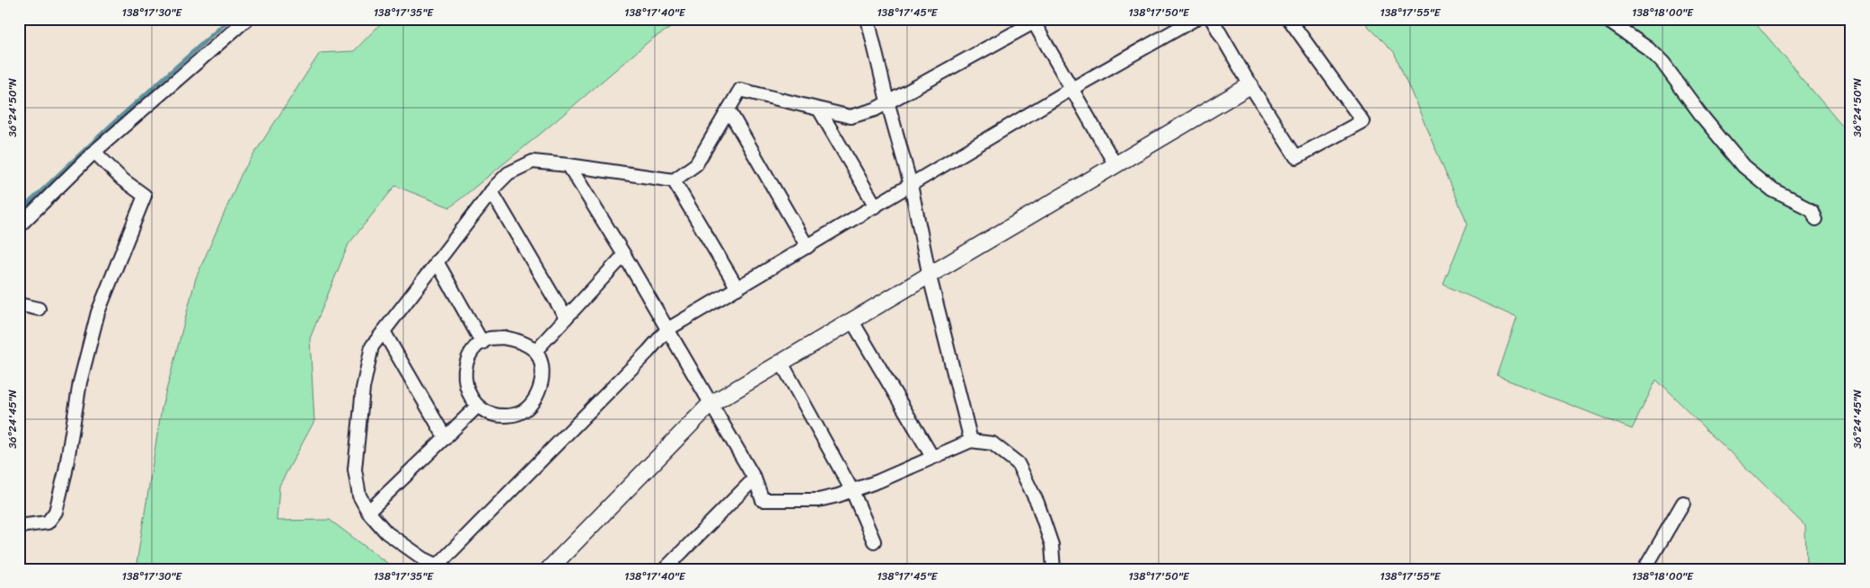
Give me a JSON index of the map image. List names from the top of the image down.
{
  "coordinates": [
    "138°17'30\"E",
    "138°17'35\"E",
    "138°17'40\"E",
    "138°17'45\"E",
    "138°17'50\"E",
    "138°17'55\"E",
    "138°18'00\"E",
    "36°24'50\"N",
    "36°24'45\"N"
  ]
}
